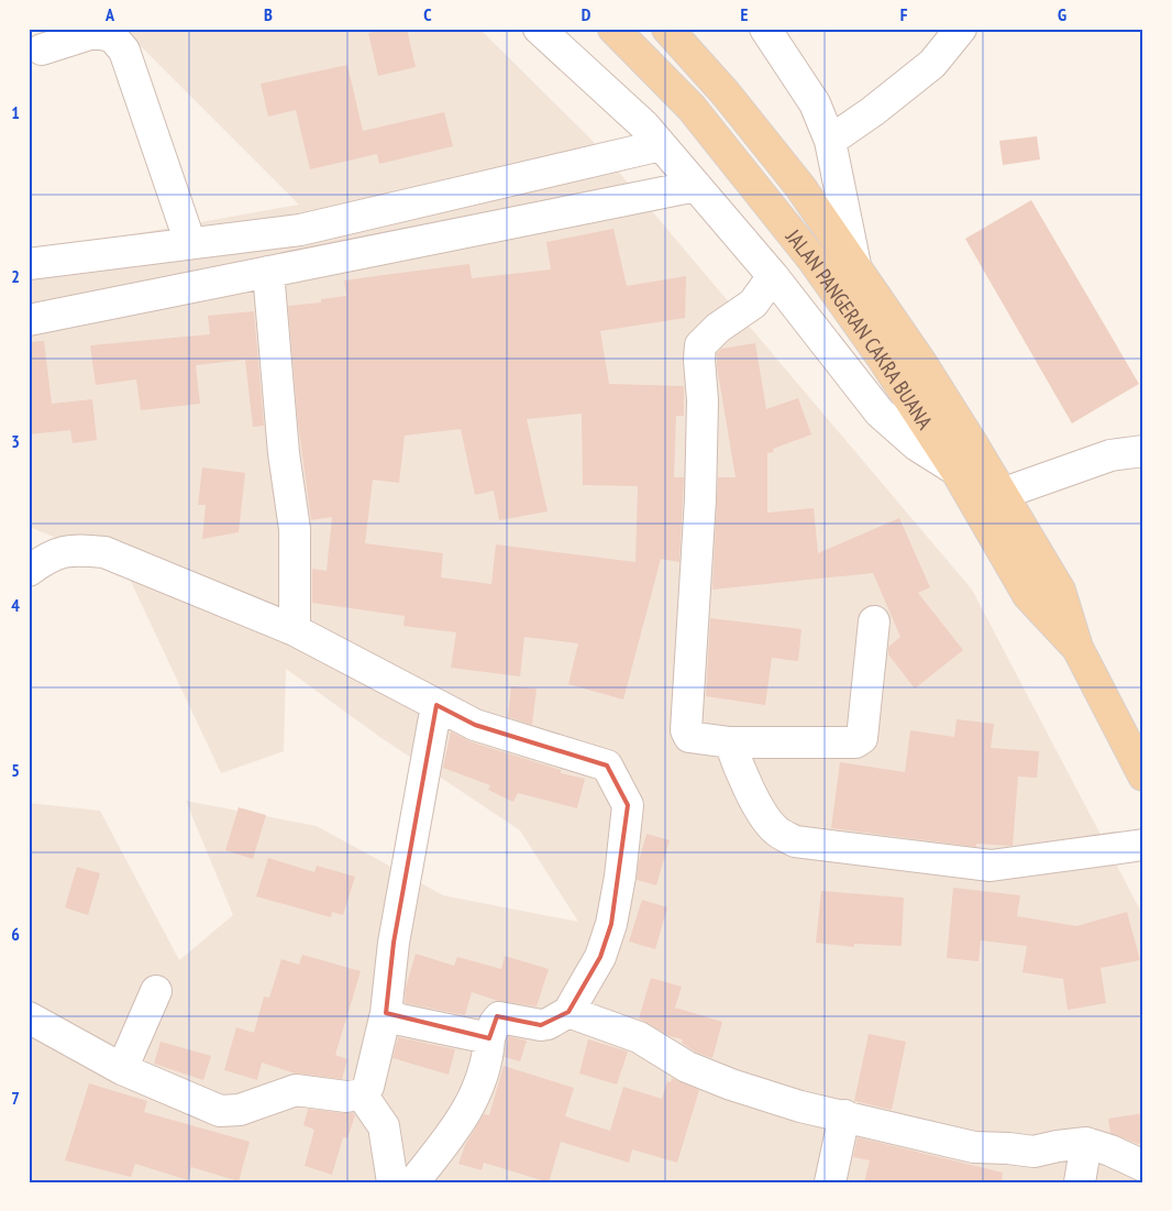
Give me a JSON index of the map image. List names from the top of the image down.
{
  "streets": {
    "main road": ["JALAN PANGERAN CAKRA BUANA"]
  },
  "grid": {
    "columns": [
      "A",
      "B",
      "C",
      "D",
      "E",
      "F",
      "G"
    ],
    "rows": [
      "1",
      "2",
      "3",
      "4",
      "5",
      "6",
      "7"
    ]
  }
}
